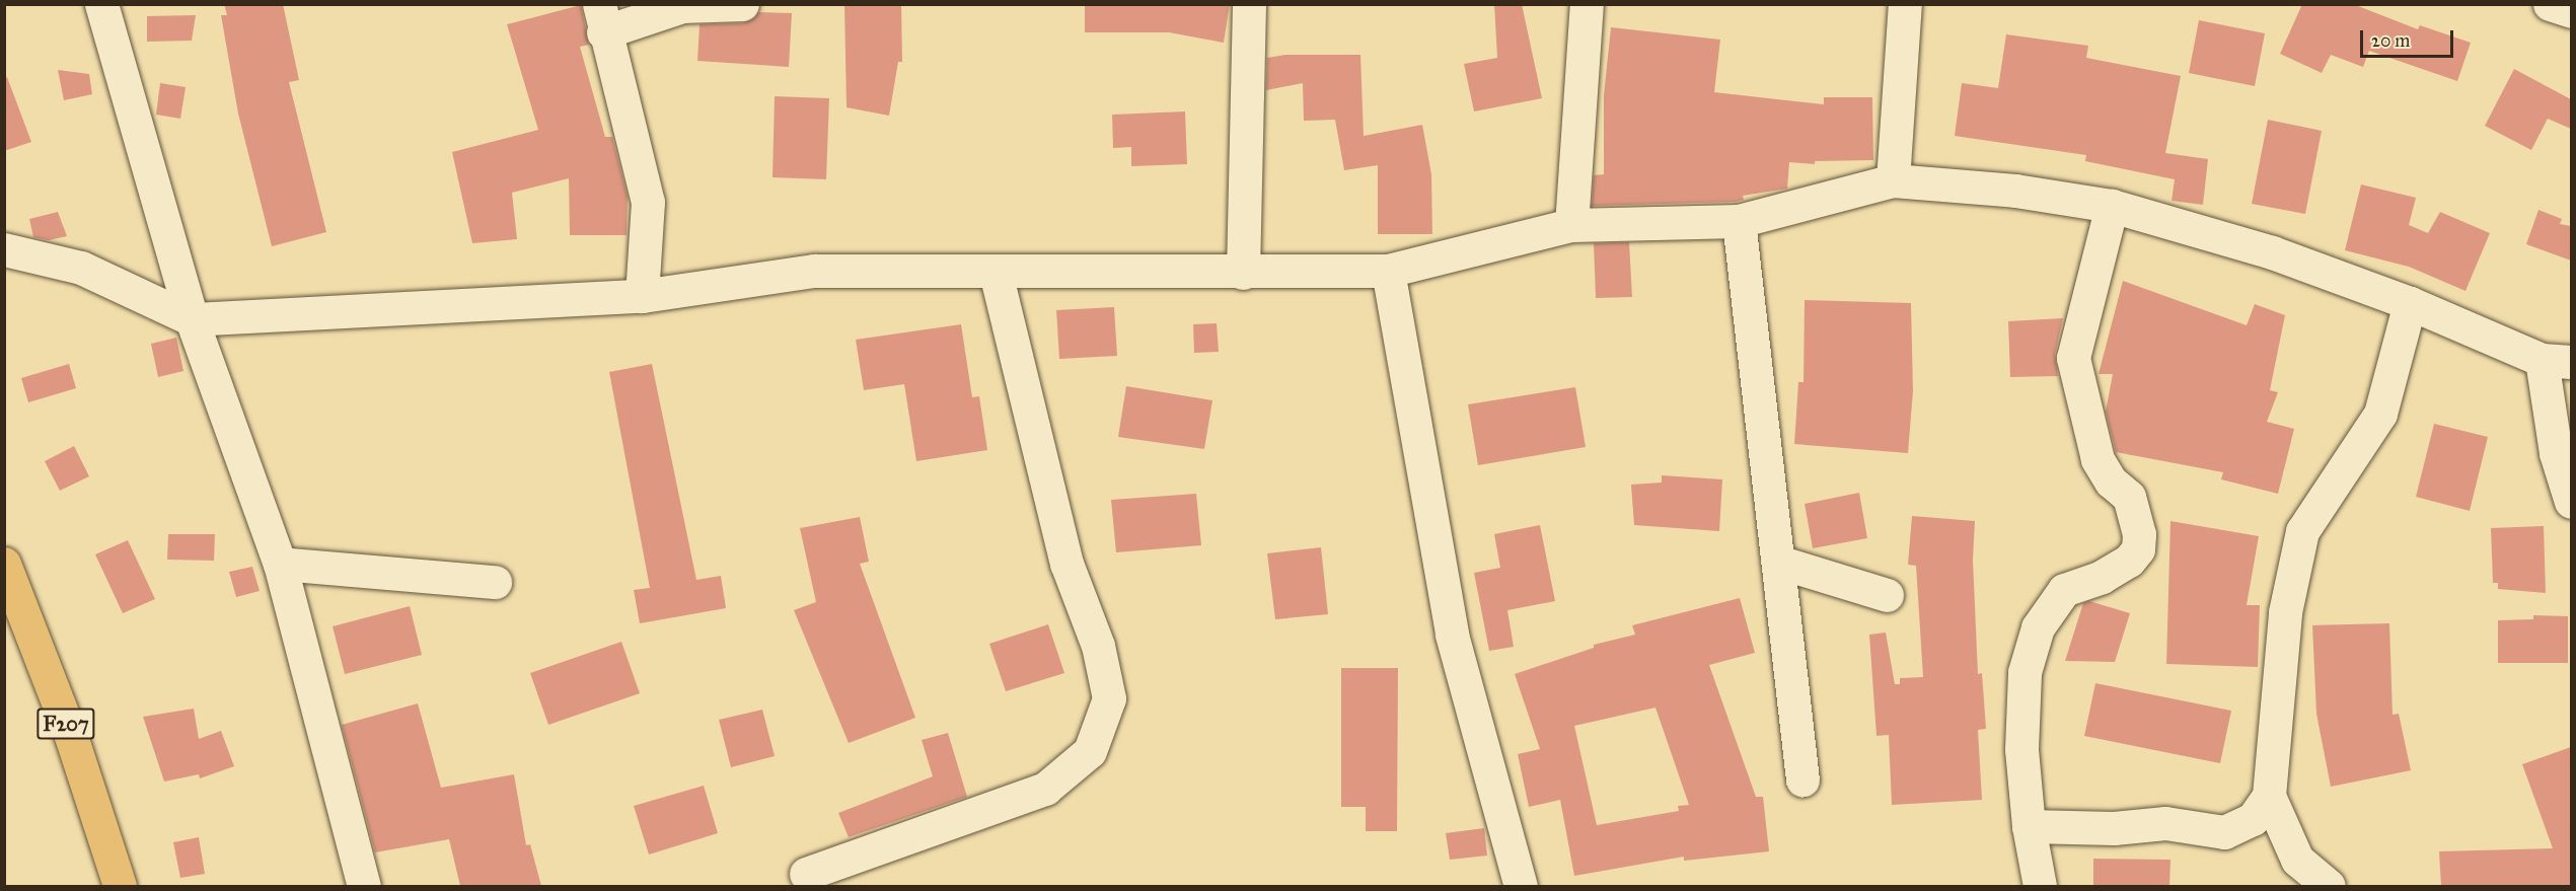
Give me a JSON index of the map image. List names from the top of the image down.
{
  "streets": {
    "main road": ["F207"]
  },
  "scale_bar": "20 m"
}
